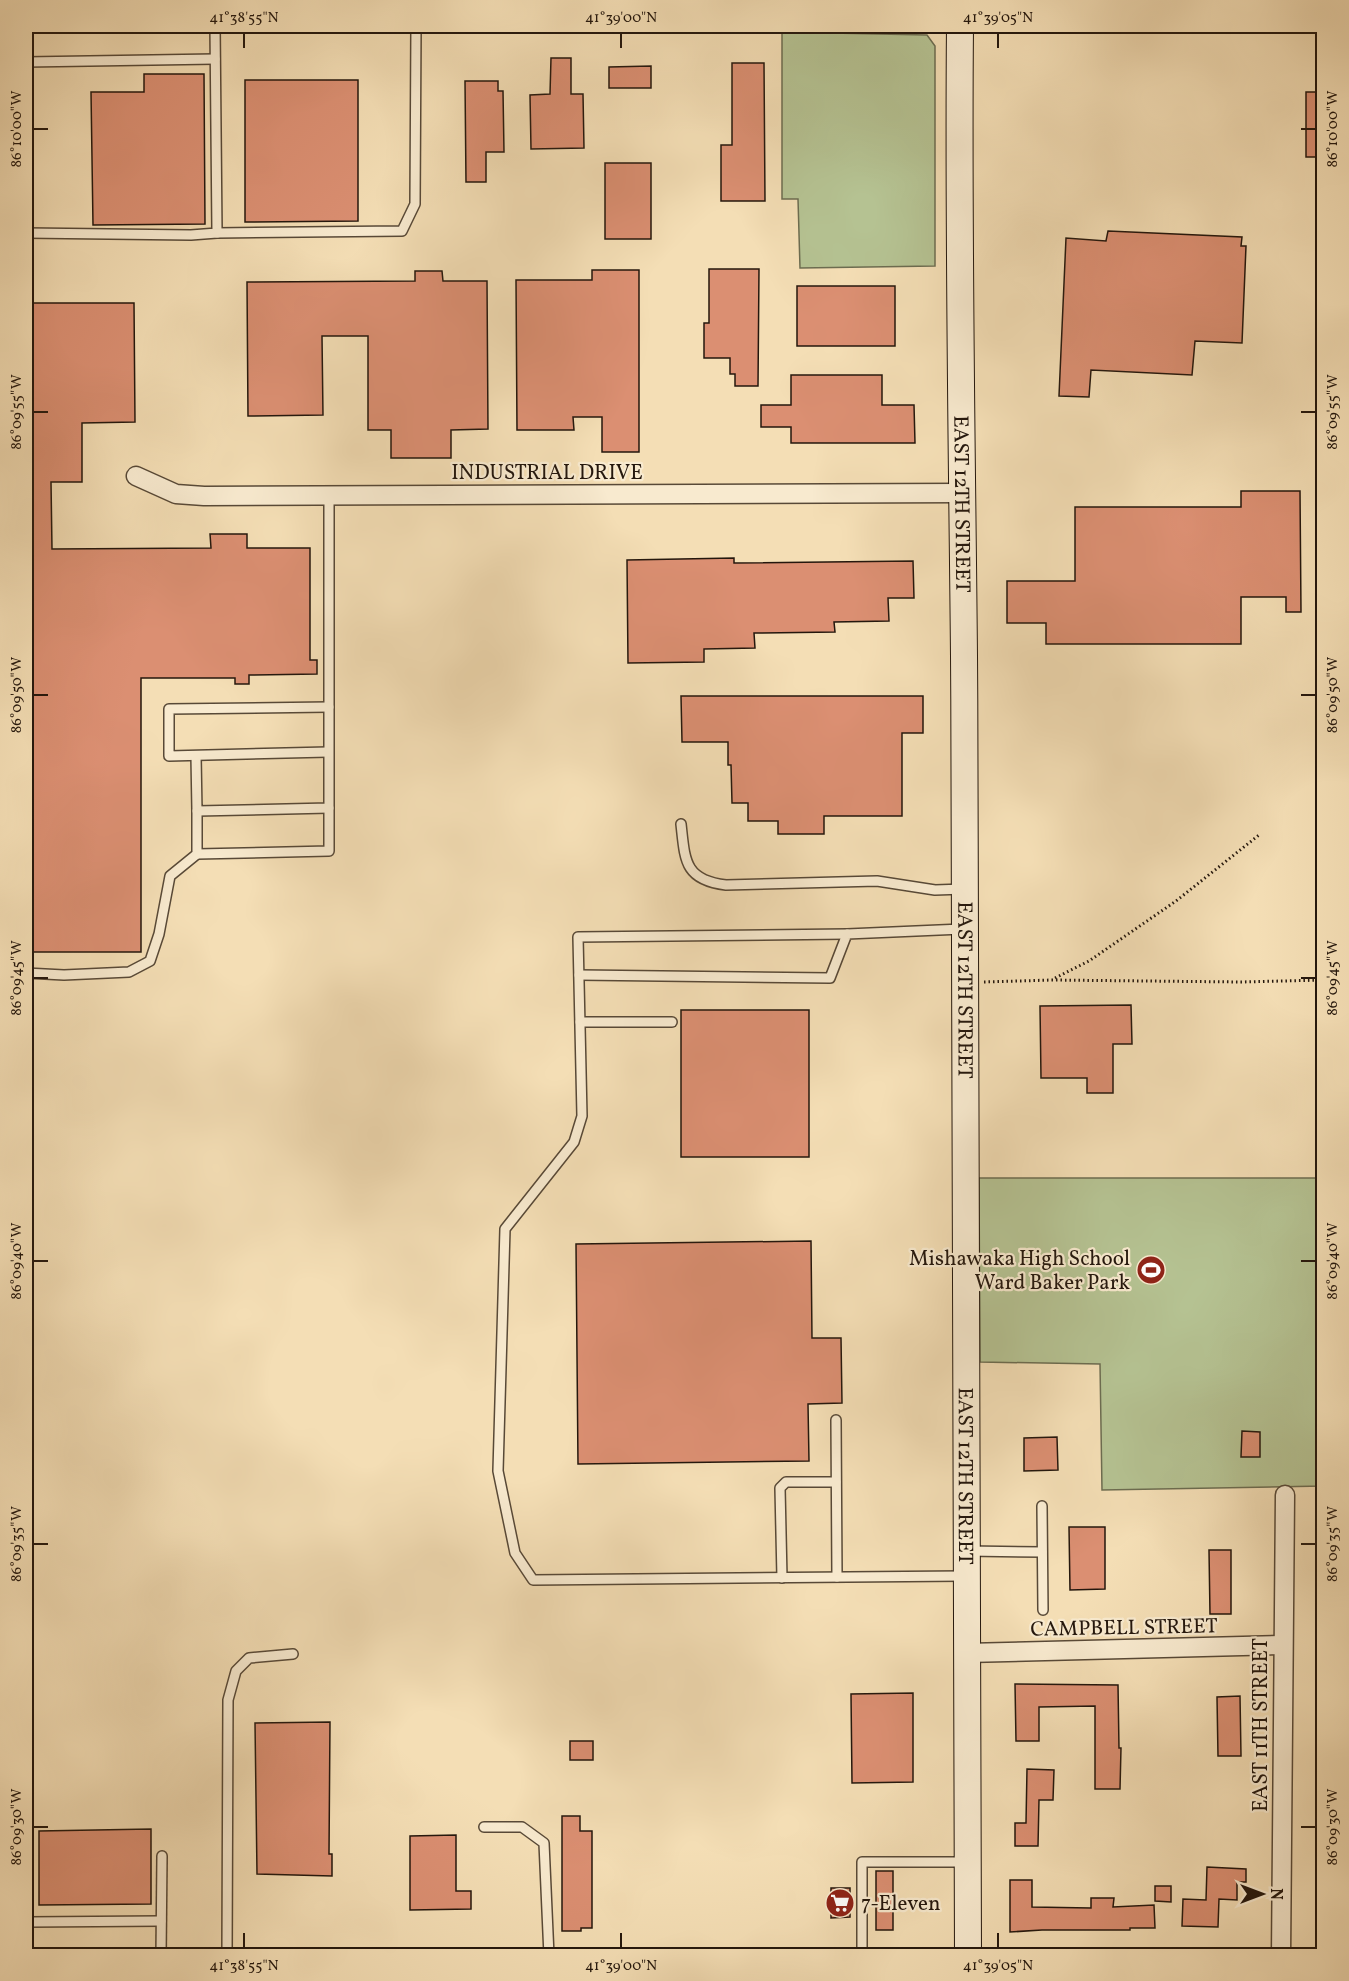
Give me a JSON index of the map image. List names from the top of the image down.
{
  "streets": {
    "street": [
      "INDUSTRIAL DRIVE",
      "EAST 12TH STREET",
      "CAMPBELL STREET",
      "EAST 11TH STREET"
    ]
  },
  "crossings": [
    ["INDUSTRIAL DRIVE", "EAST 12TH STREET"],
    ["EAST 12TH STREET", "CAMPBELL STREET"],
    ["CAMPBELL STREET", "EAST 11TH STREET"]
  ],
  "places": {
    "sports": ["Mishawaka High School Ward Baker Park"],
    "supermarket": ["7-Eleven"]
  },
  "north": "right",
  "coordinates": [
    "41°38'55\"N",
    "41°39'00\"N",
    "41°39'05\"N",
    "86°10'00\"W",
    "86°09'55\"W",
    "86°09'50\"W",
    "86°09'45\"W",
    "86°09'40\"W",
    "86°09'35\"W",
    "86°09'30\"W"
  ]
}
